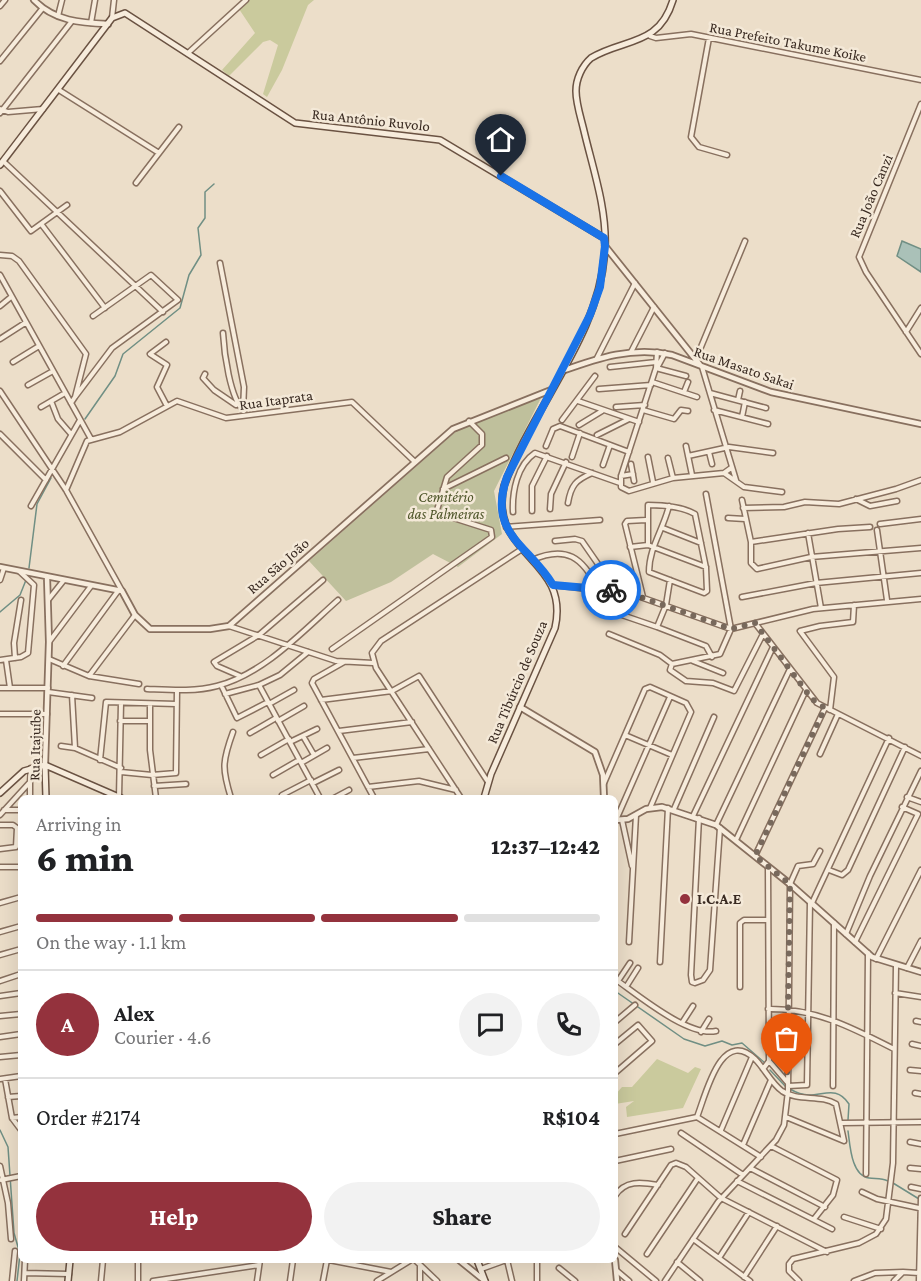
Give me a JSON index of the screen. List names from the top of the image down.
{
  "streets": {
    "main road": ["Rua Antônio Ruvolo", "Rua Tibúrcio de Souza", "Rua Itajuíbe"],
    "street": [
      "Rua Prefeito Takume Koike",
      "Rua João Canzi",
      "Rua Masato Sakai",
      "Rua Itaprata",
      "Rua São João"
    ]
  },
  "crossings": [
    ["Rua Itaprata", "Rua São João"]
  ],
  "parks": ["Cemitério das Palmeiras"],
  "places": ["I.C.A.E"],
  "page": {
    "heading": ["6 min", "Arriving in", "12:37–12:42"],
    "panel": [
      "Alex",
      "Courier · 4.6",
      "Order #2174",
      "R$104"
    ],
    "bar": "On the way · 1.1 km",
    "round": "A",
    "buttons": ["Help", "Share"]
  }
}
